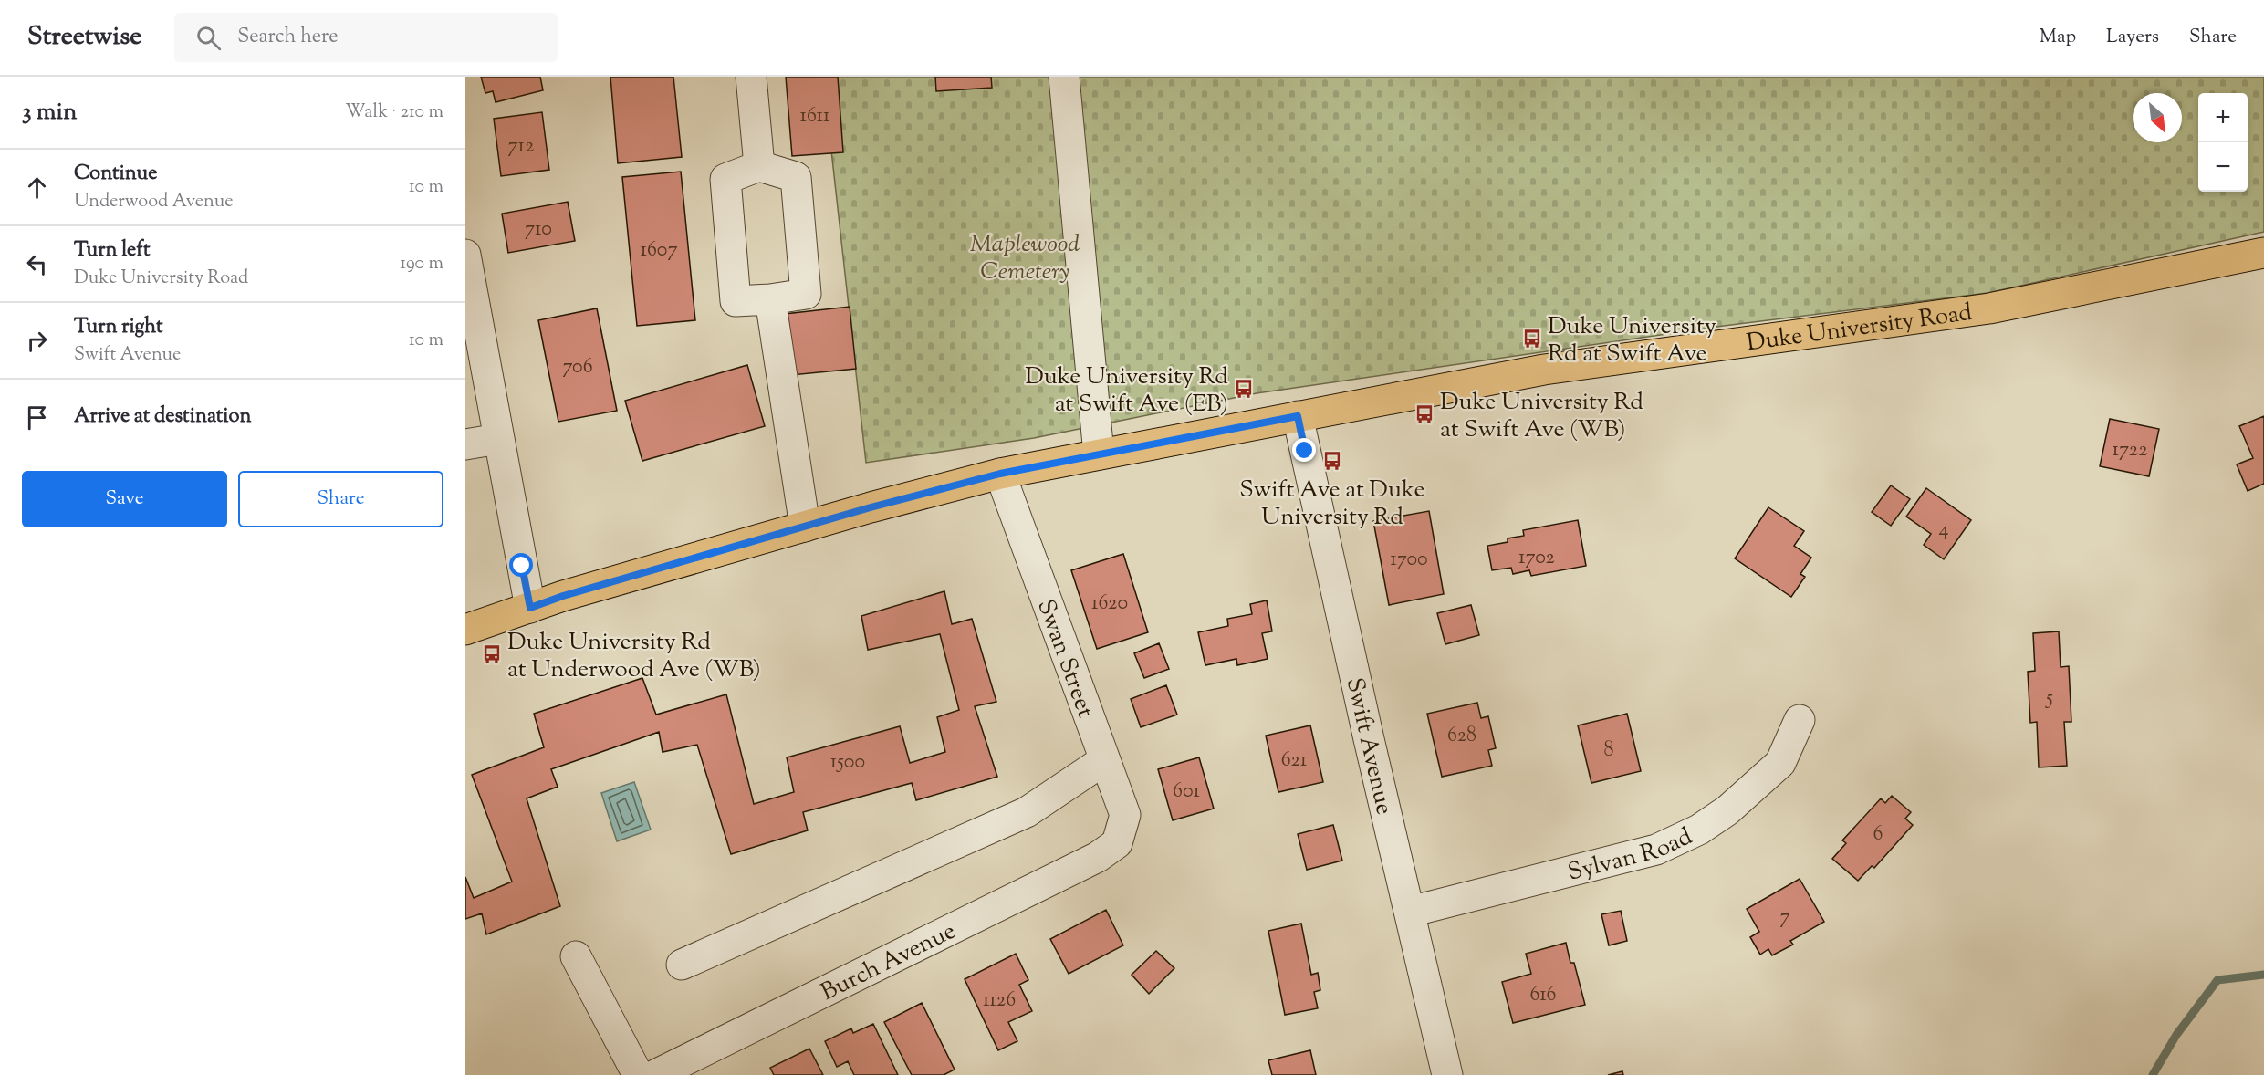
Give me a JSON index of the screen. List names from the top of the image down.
{
  "streets": {
    "main road": ["Duke University Road"],
    "street": [
      "Swan Street",
      "Swift Avenue",
      "Sylvan Road",
      "Burch Avenue"
    ]
  },
  "crossings": [
    ["Duke University Road", "Swan Street"],
    ["Duke University Road", "Swift Avenue"],
    ["Swan Street", "Burch Avenue"],
    ["Swift Avenue", "Sylvan Road"]
  ],
  "parks": ["Maplewood Cemetery"],
  "places": {
    "bus stop": [
      "Duke University Rd at Swift Ave",
      "Duke University Rd at Swift Ave (EB)",
      "Duke University Rd at Swift Ave (WB)",
      "Swift Ave at Duke University Rd",
      "Duke University Rd at Underwood Ave (WB)"
    ]
  },
  "house_numbers": [
    "1611",
    "712",
    "710",
    "1607",
    "706",
    "1722",
    "4",
    "1702",
    "1700",
    "1620",
    "5",
    "628",
    "8",
    "621",
    "1500",
    "601",
    "6",
    "7",
    "616",
    "1126"
  ],
  "north": "bottom right",
  "page": {
    "header": "Streetwise",
    "search": "Search here",
    "nav": ["Map", "Layers", "Share"],
    "heading": ["3 min", "Walk · 210 m"],
    "map_buttons": ["+", "−"],
    "list": [
      ["Continue", "Underwood Avenue", "10 m"],
      ["Turn left", "Duke University Road", "190 m"],
      ["Turn right", "Swift Avenue", "10 m"],
      "Arrive at destination"
    ],
    "buttons": ["Save", "Share"]
  }
}
